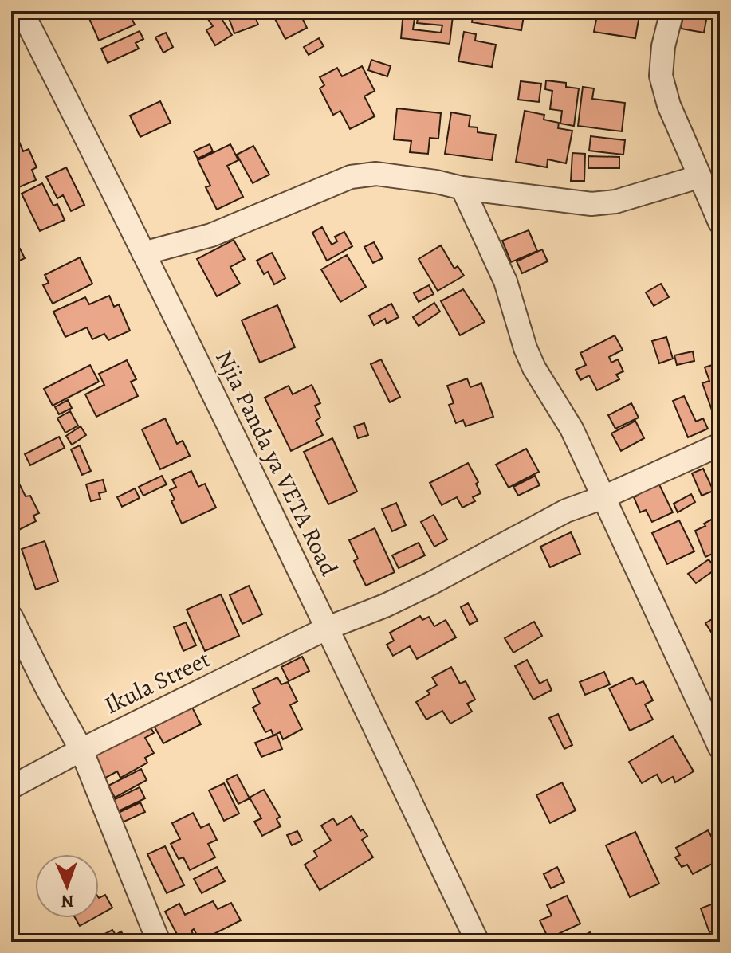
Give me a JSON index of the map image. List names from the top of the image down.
{
  "streets": {
    "street": ["Njia Panda ya VETA Road", "Ikula Street"]
  },
  "crossings": [
    ["Njia Panda ya VETA Road", "Ikula Street"]
  ],
  "north": "bottom"
}
